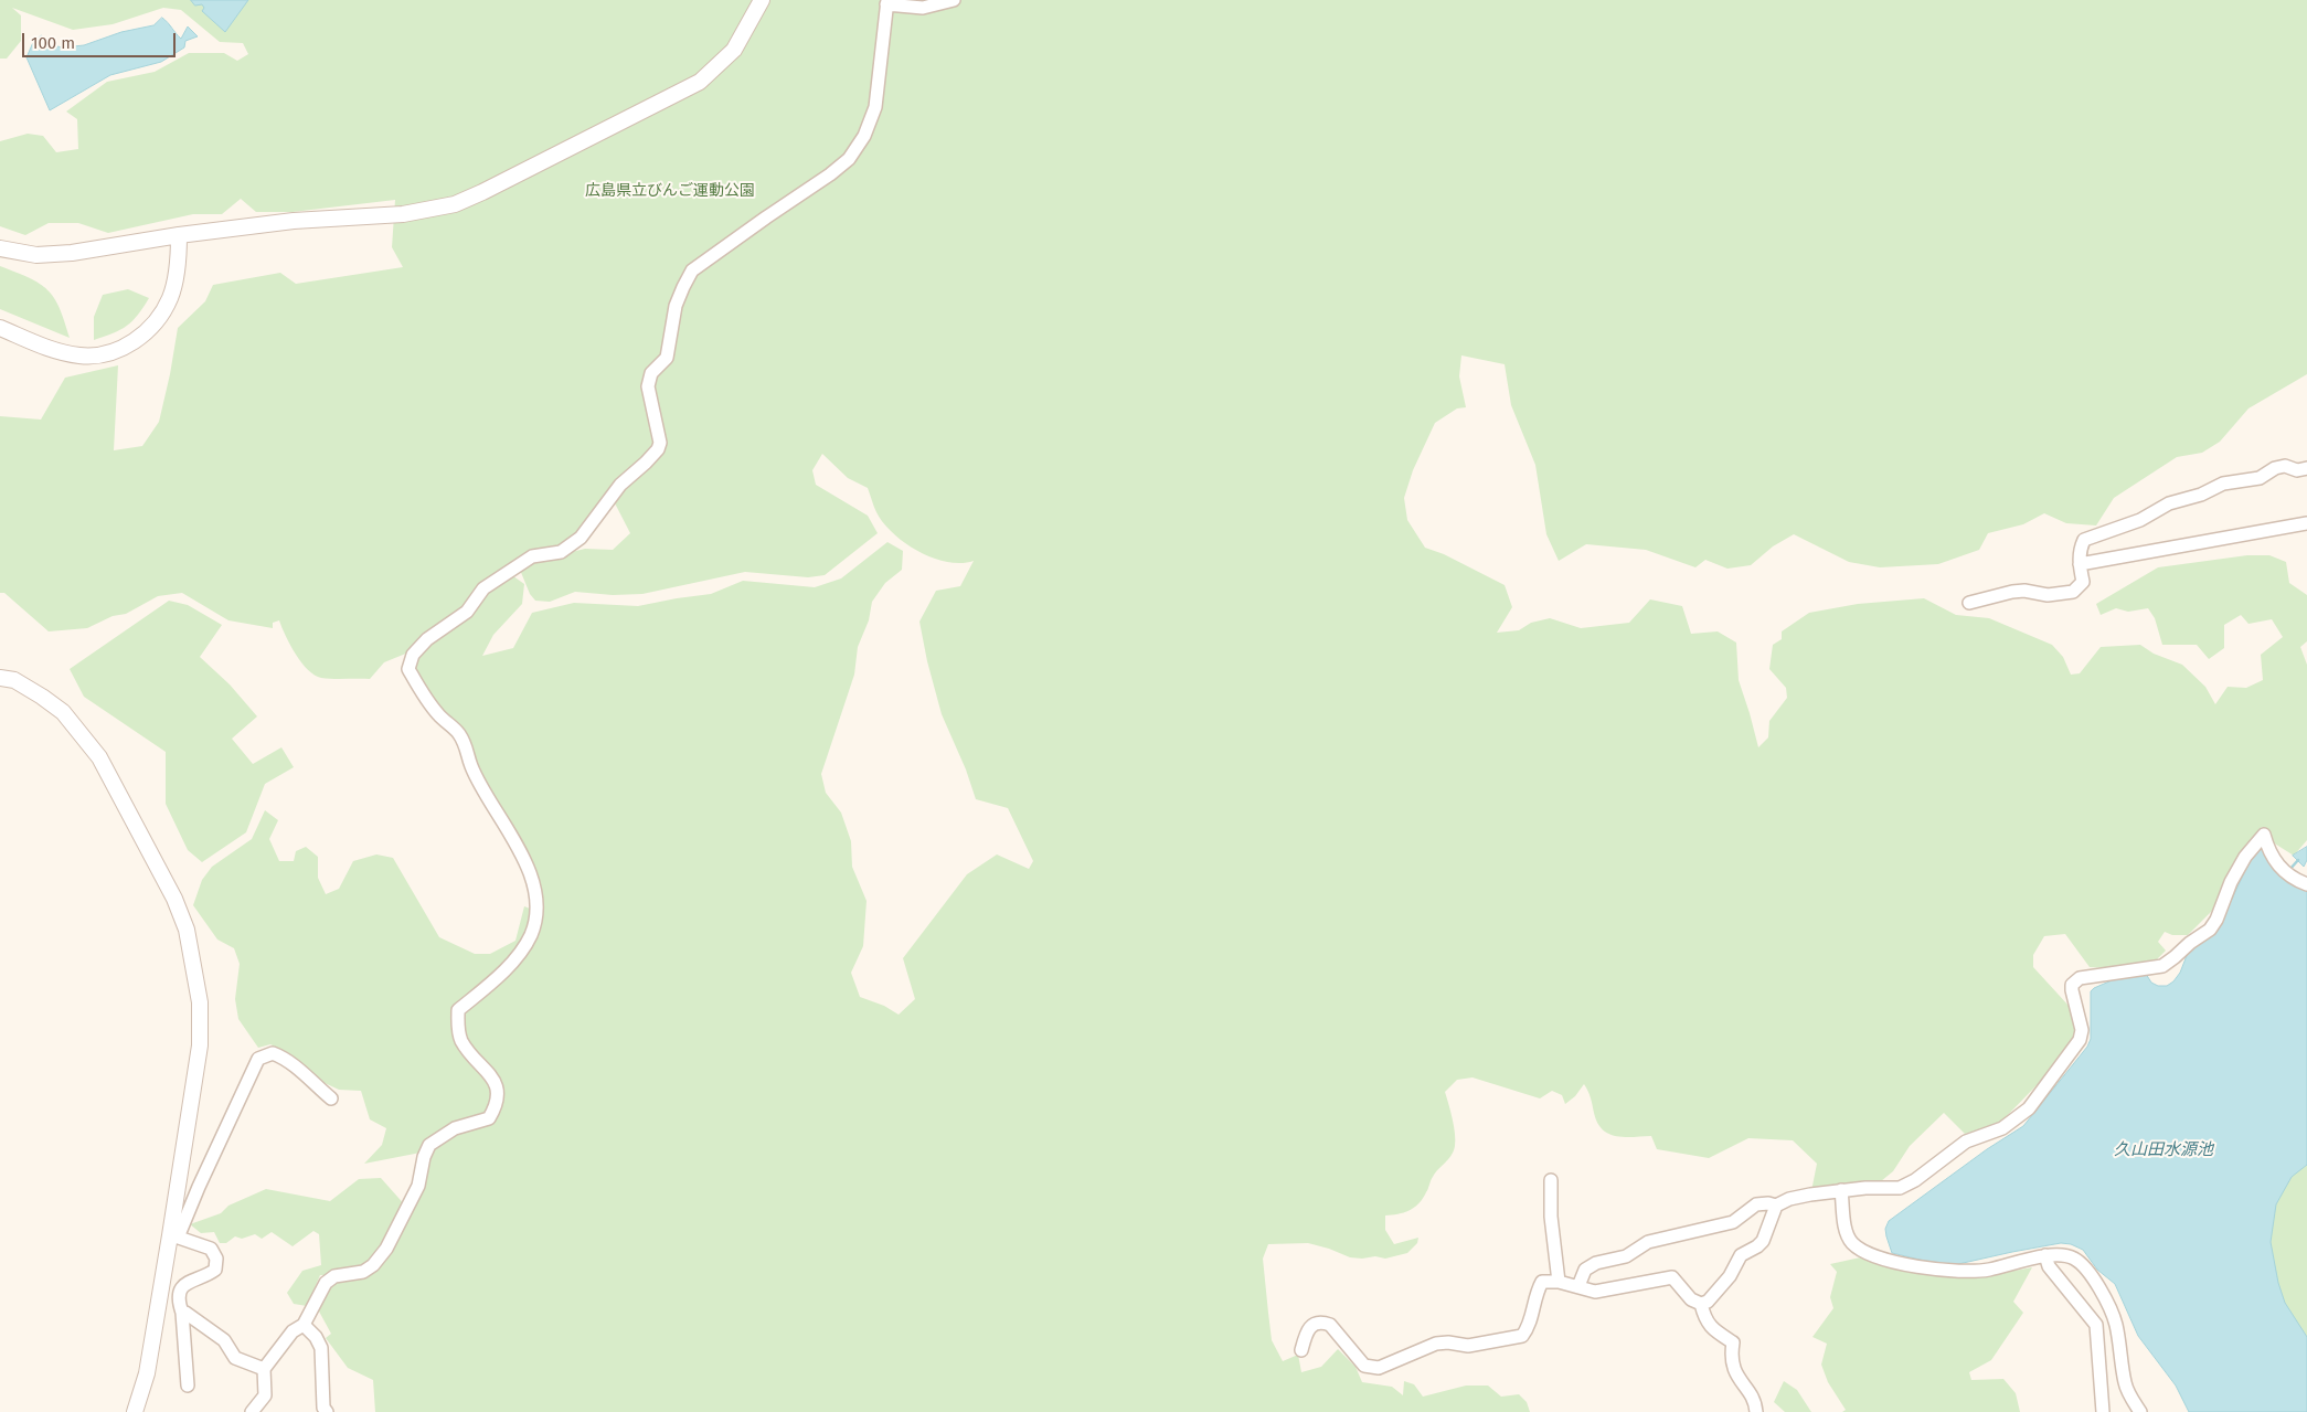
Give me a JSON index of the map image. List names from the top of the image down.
{
  "water": ["久山田水源池"],
  "parks": ["広島県立びんご運動公園"],
  "scale_bar": "100 m"
}
